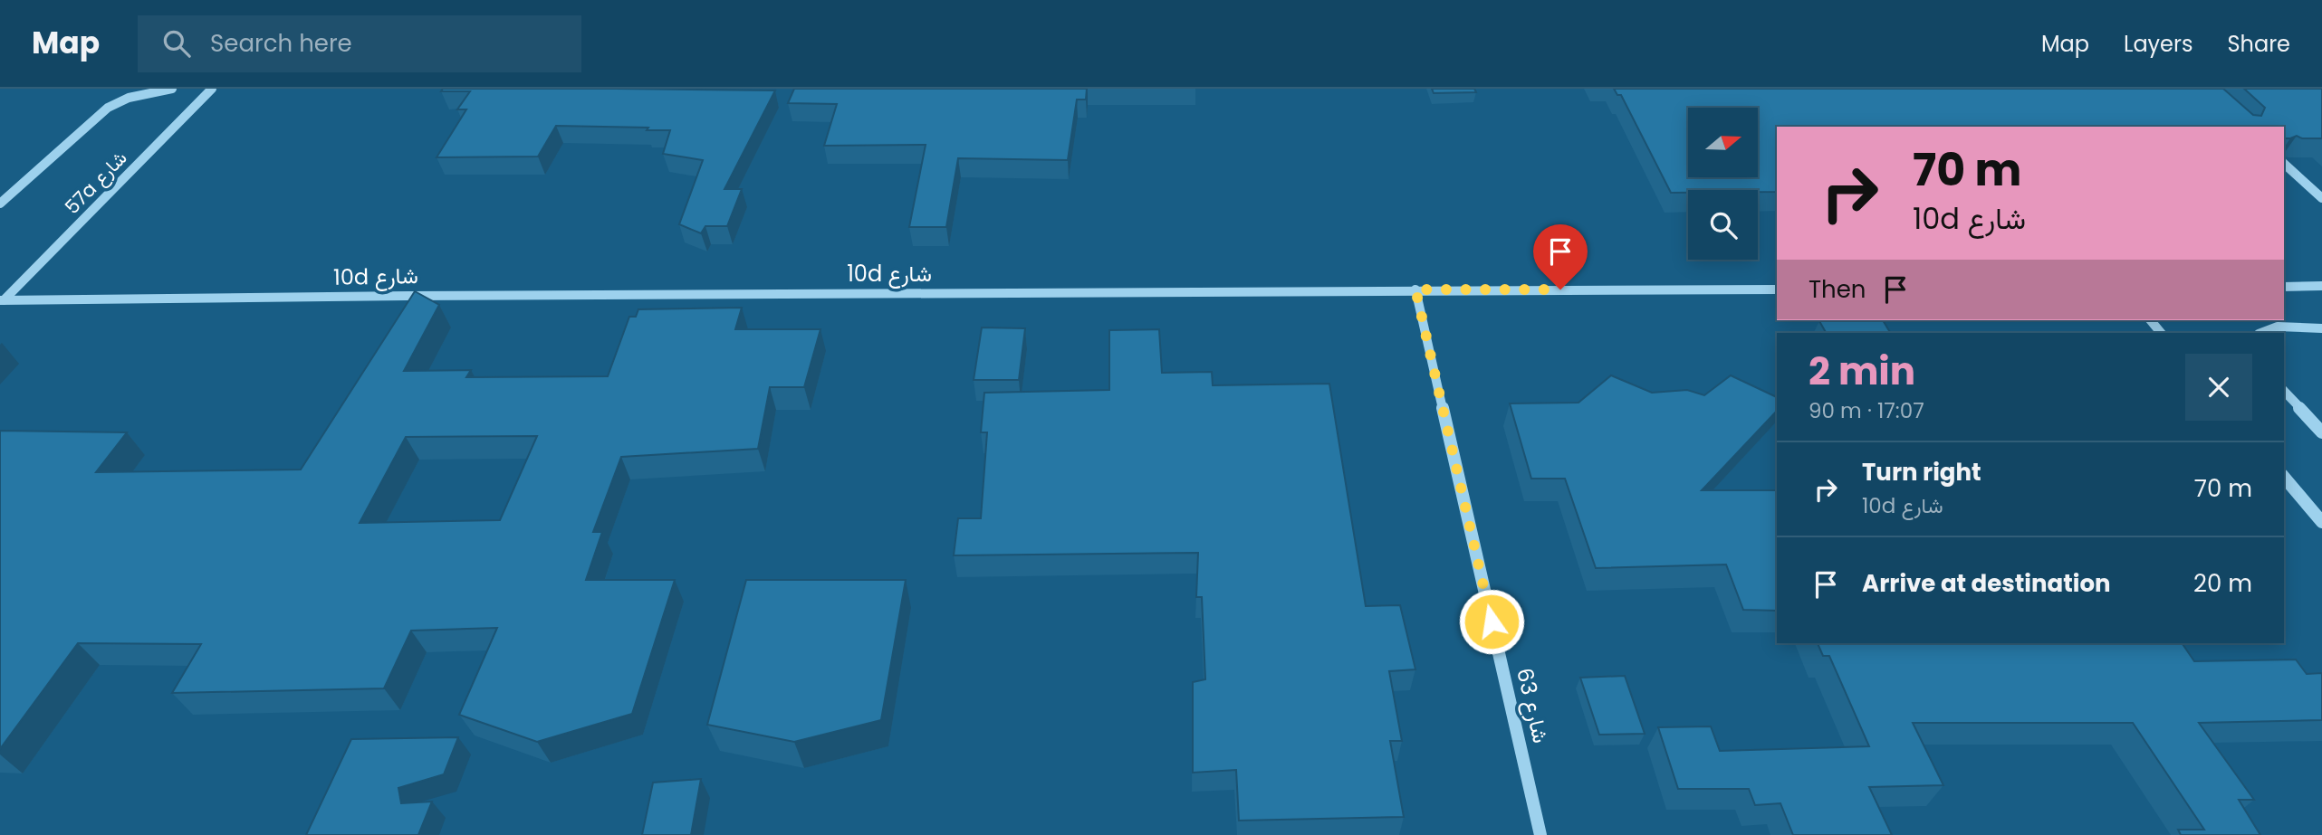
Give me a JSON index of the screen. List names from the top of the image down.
{
  "streets": {
    "street": ["57a شارع", "10d شارع", "شارع 63"]
  },
  "crossings": [
    ["57a شارع", "10d شارع"],
    ["10d شارع", "شارع 63"]
  ],
  "north": "right",
  "page": {
    "header": "Map",
    "search": "Search here",
    "nav": ["Map", "Layers", "Share"],
    "turn": ["70 m", "10d شارع"],
    "then": "Then",
    "heading": ["2 min", "90 m · 17:07"],
    "list": [
      {
        "name": "Turn right",
        "note": "10d شارع",
        "value": "70 m"
      },
      {
        "name": "Arrive at destination",
        "value": "20 m"
      }
    ]
  }
}
